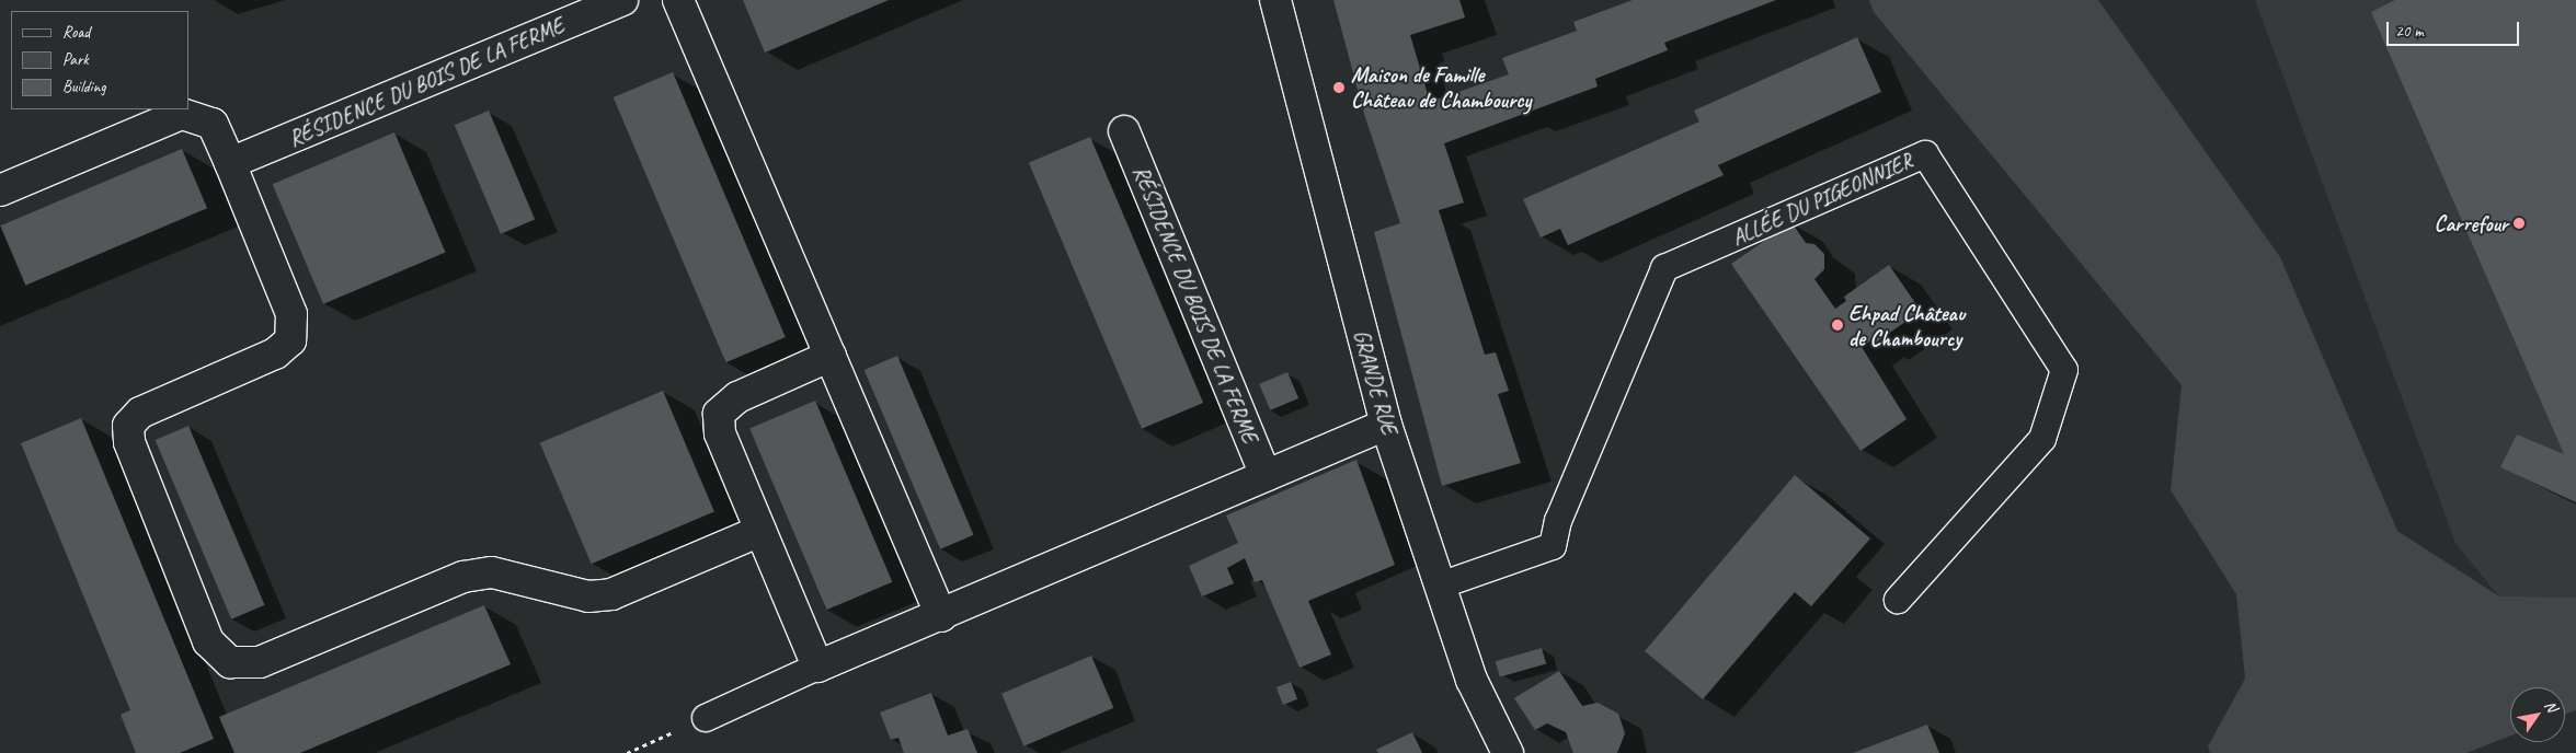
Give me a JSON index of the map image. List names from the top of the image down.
{
  "streets": {
    "street": ["RÉSIDENCE DU BOIS DE LA FERME", "GRANDE RUE"],
    "lane": ["ALLÉE DU PIGEONNIER"]
  },
  "crossings": [
    ["ALLÉE DU PIGEONNIER", "GRANDE RUE"]
  ],
  "places": ["Maison de Famille Château de Chambourcy", "Carrefour", "Ehpad Château de Chambourcy"],
  "legend": ["Road", "Park", "Building"],
  "scale_bar": "20 m",
  "north": "top right"
}
